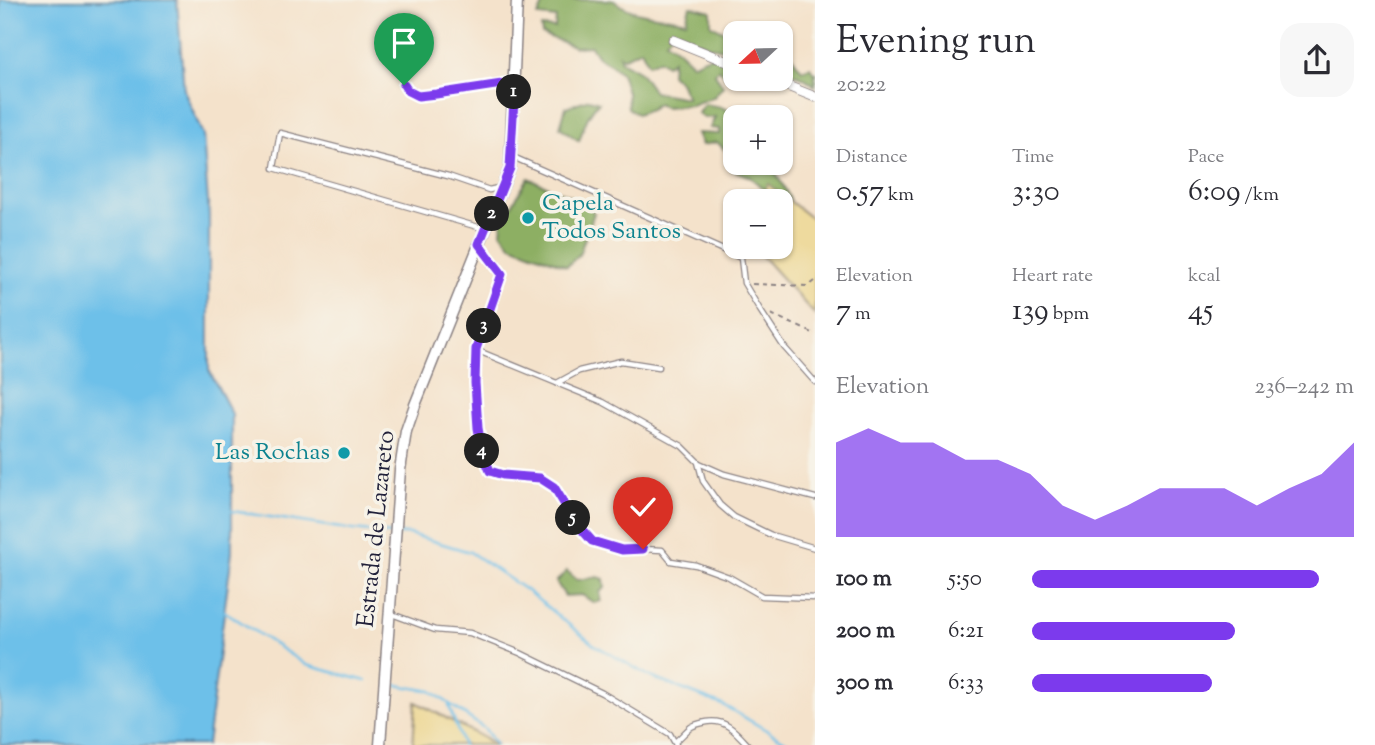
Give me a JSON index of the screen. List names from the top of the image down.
{
  "streets": {
    "street": ["Estrada de Lazareto"]
  },
  "places": ["Capela Todos Santos", "Las Rochas"],
  "north": "left",
  "page": {
    "heading": ["Evening run", "20:22"],
    "map_buttons": ["+", "−"],
    "pins": [
      "1",
      "2",
      "3",
      "4",
      "5"
    ],
    "stats": [
      ["Distance", "0.57 km"],
      ["Time", "3:30"],
      ["Pace", "6:09 /km"],
      ["Elevation", "7 m"],
      ["Heart rate", "139 bpm"],
      ["kcal", "45"]
    ],
    "chart": ["Elevation", "236–242 m"],
    "list": [
      {
        "name": "100 m",
        "note": "5:50"
      },
      {
        "name": "200 m",
        "note": "6:21"
      },
      {
        "name": "300 m",
        "note": "6:33"
      }
    ]
  }
}
